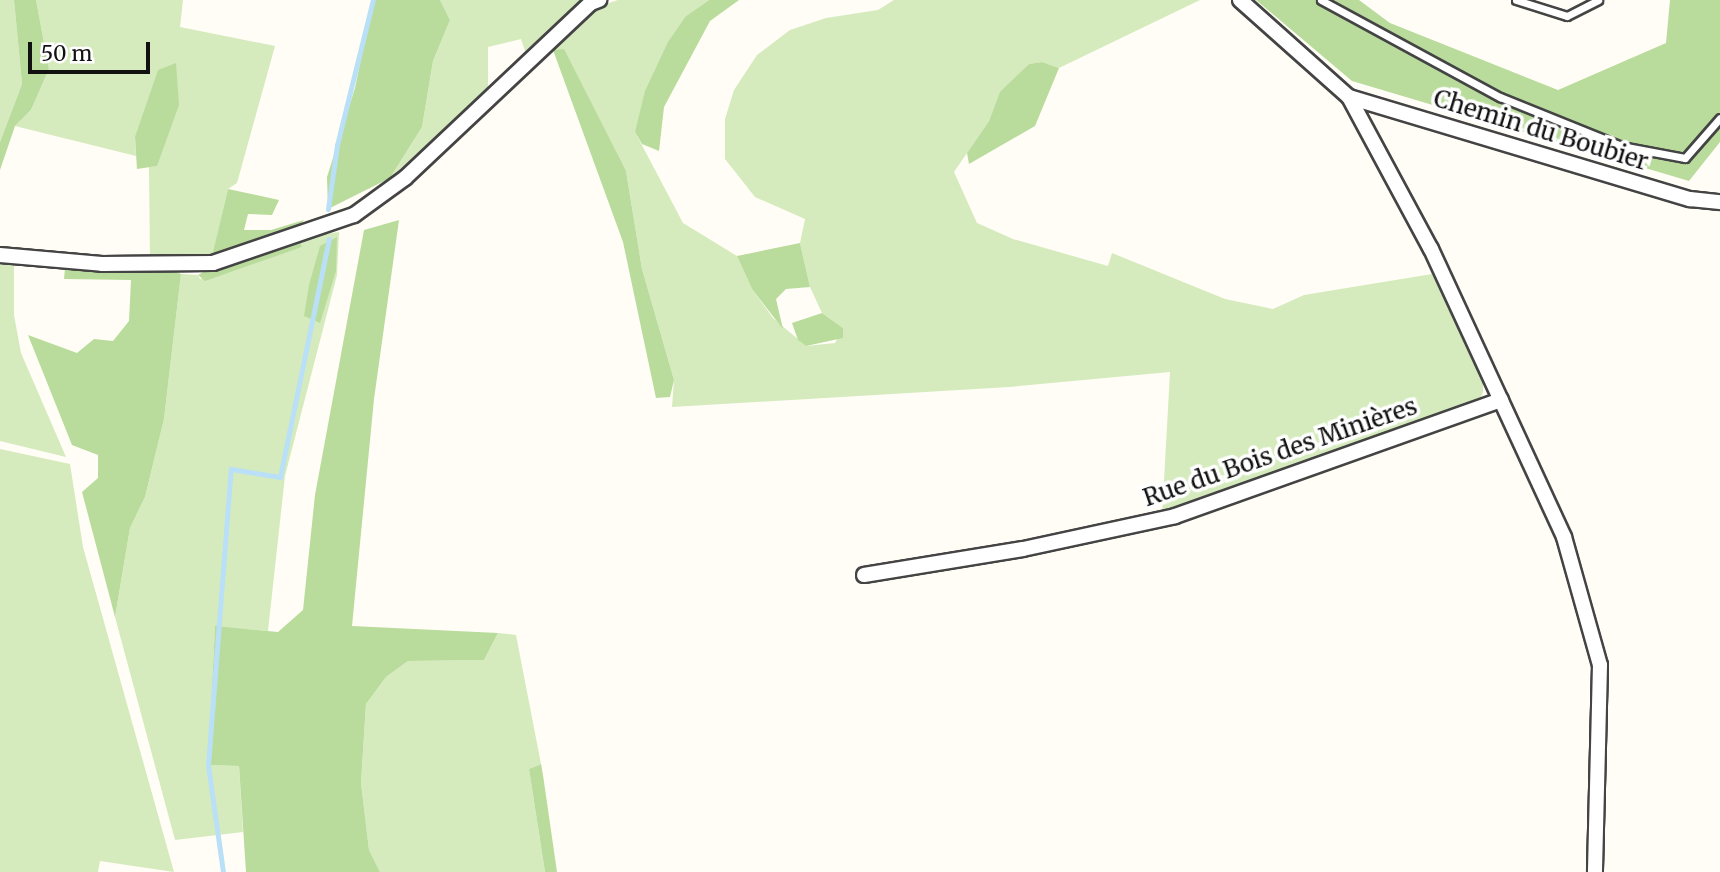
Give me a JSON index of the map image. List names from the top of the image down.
{
  "streets": {
    "street": ["Chemin du Boubier", "Rue du Bois des Minières"]
  },
  "scale_bar": "50 m"
}
